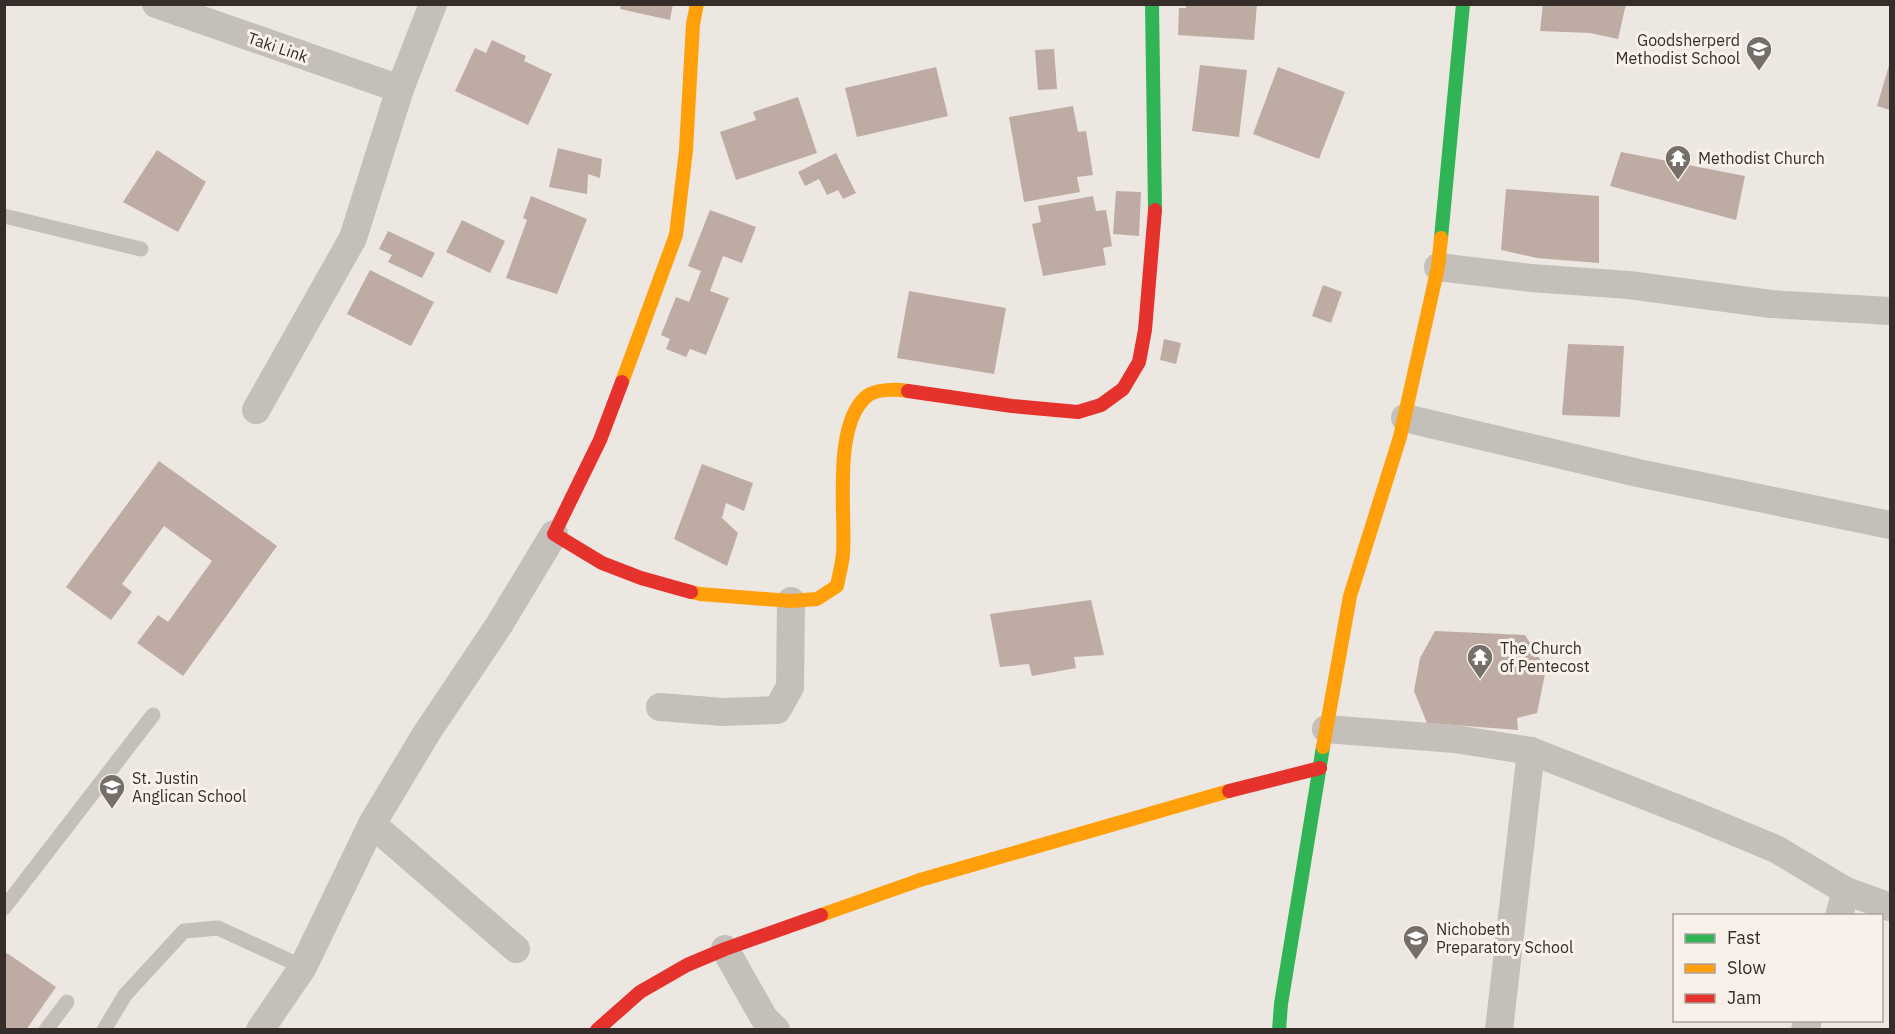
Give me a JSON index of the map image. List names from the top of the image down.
{
  "streets": {
    "street": ["Taki Link"]
  },
  "places": {
    "school or university": ["Goodsherperd Methodist School", "St. Justin Anglican School", "Nichobeth Preparatory School"],
    "temple": ["Methodist Church", "The Church of Pentecost"]
  },
  "legend": ["Fast", "Slow", "Jam"]
}
